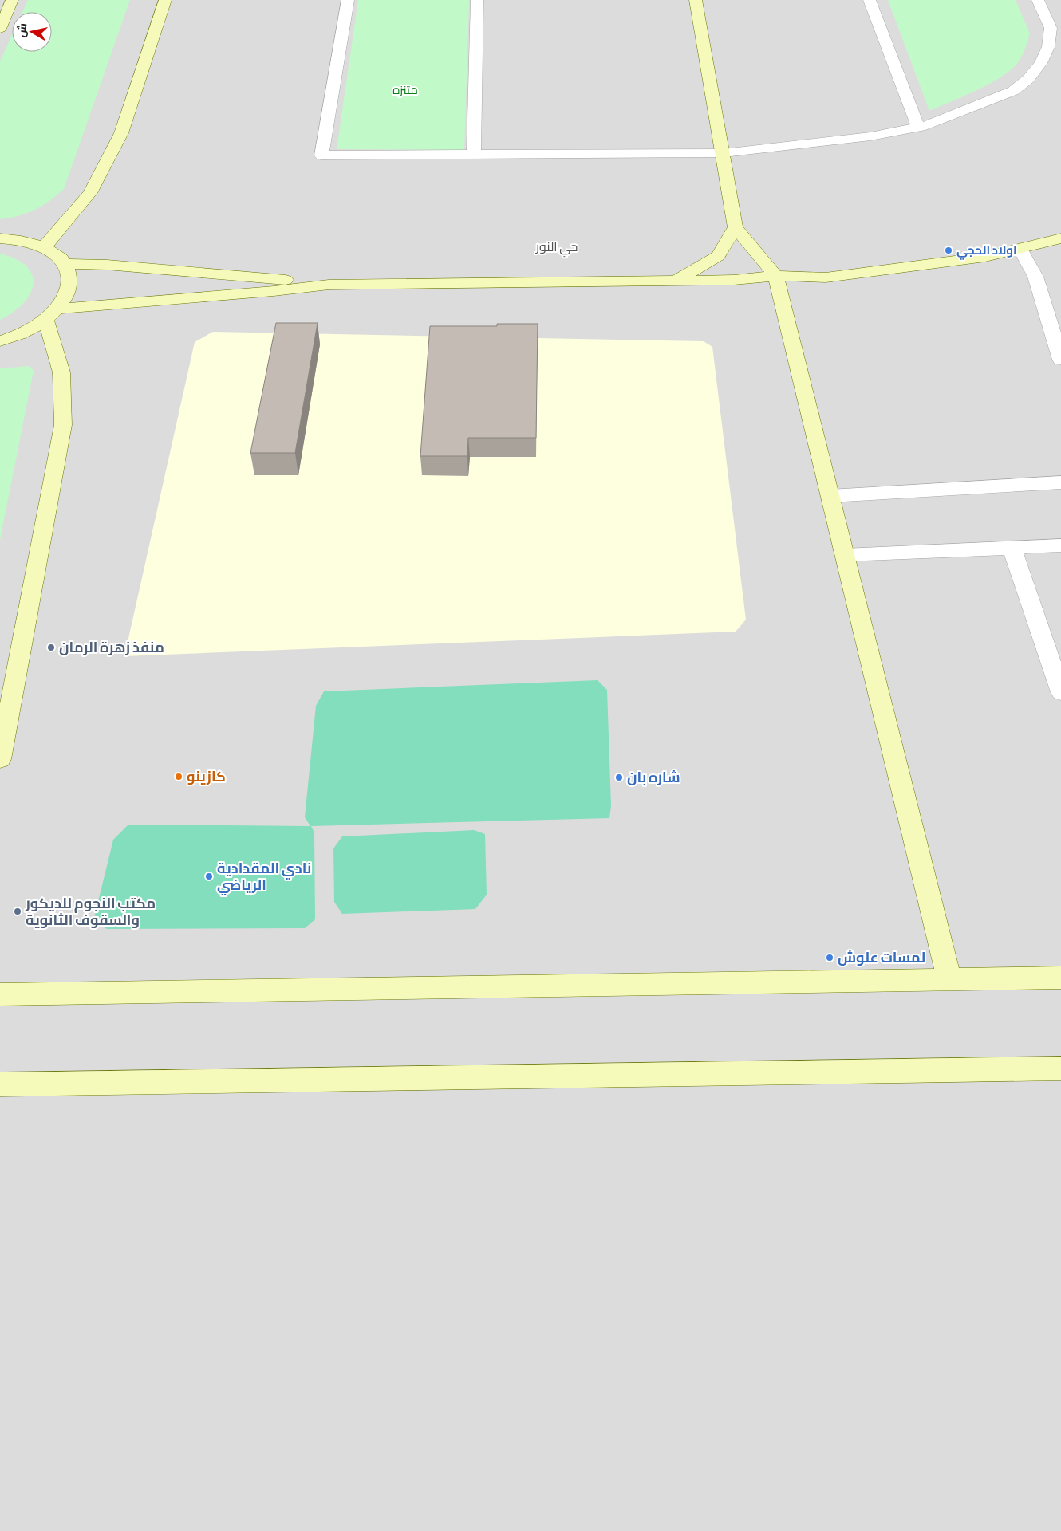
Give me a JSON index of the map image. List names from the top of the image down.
{
  "districts": ["حي النور"],
  "parks": ["متنزه"],
  "places": [
    "اولاد الحجي",
    "منفذ زهرة الرمان",
    "كازينو",
    "شاره بان",
    "نادي المقدادية الرياضي",
    "مكتب النجوم للديكور والسقوف الثانوية",
    "لمسات علوش"
  ],
  "north": "left"
}
